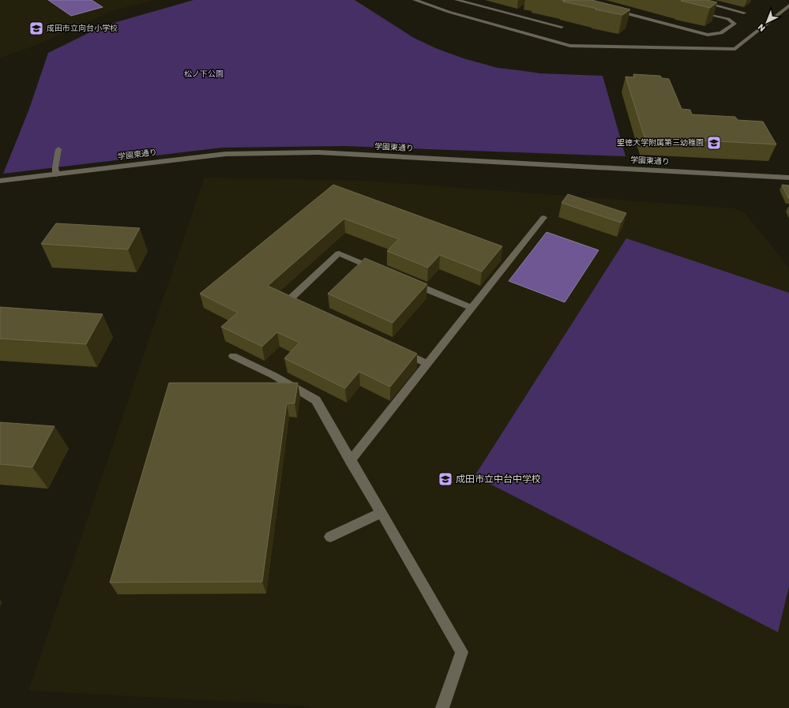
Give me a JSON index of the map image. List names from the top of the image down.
{
  "streets": {
    "street": ["学園東通り"]
  },
  "parks": ["松ノ下公園"],
  "places": {
    "school or university": ["成田市立向台小学校", "聖徳大学附属第三幼稚園", "成田市立中台中学校"]
  },
  "north": "bottom left"
}
